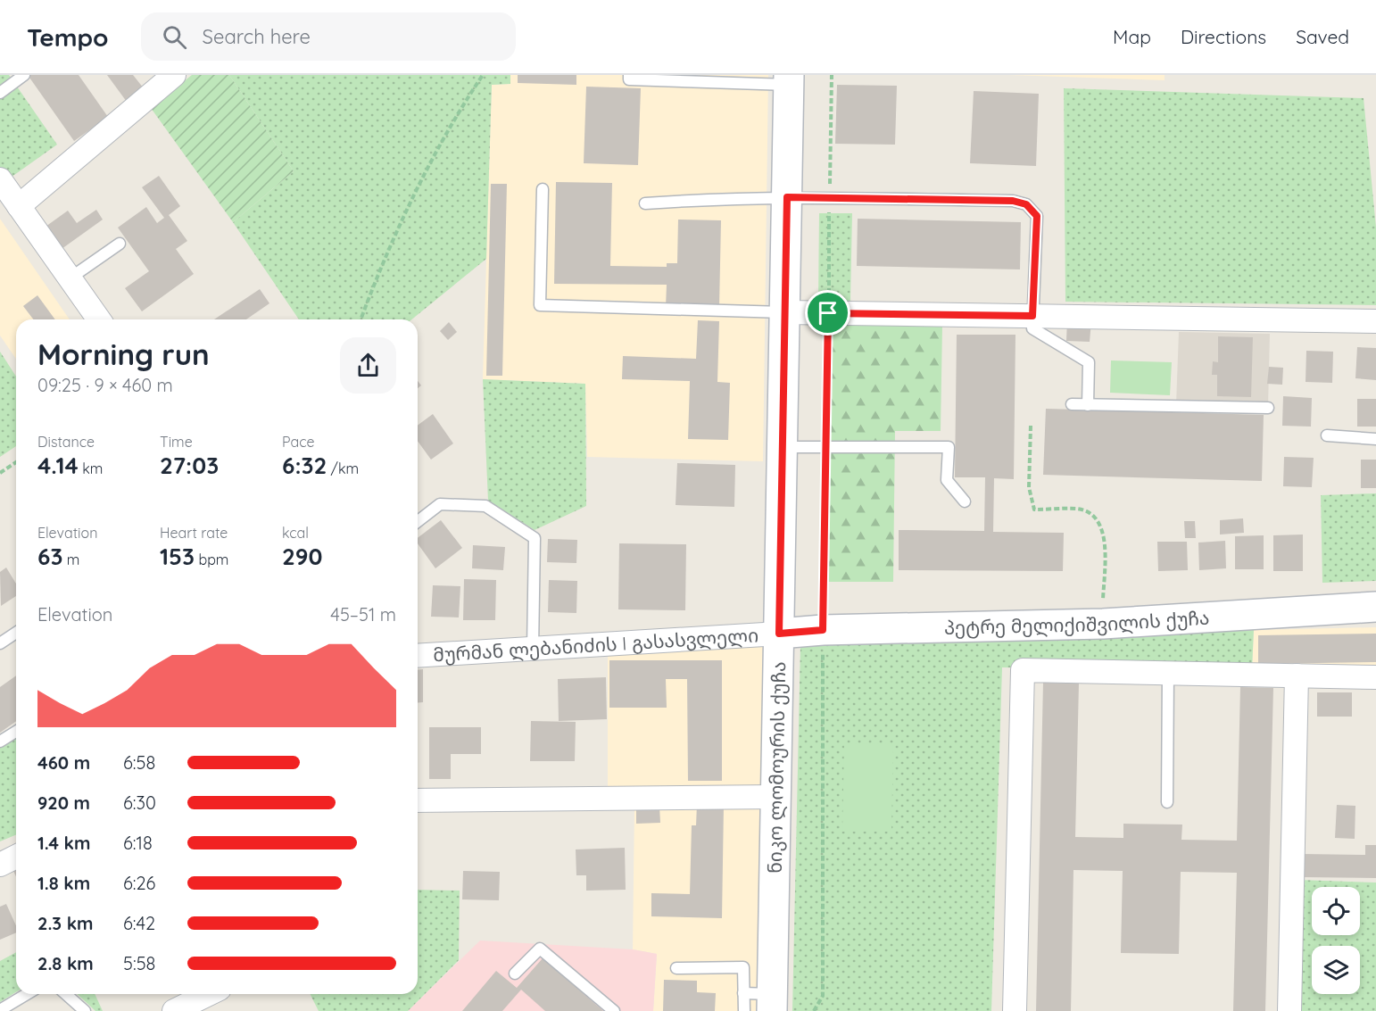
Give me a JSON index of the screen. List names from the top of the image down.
{
  "streets": {
    "street": ["პეტრე მელიქიშვილის ქუჩა", "მურმან ლებანიძის I გასასვლელი", "ნიკო ლომოურის ქუჩა"]
  },
  "crossings": [
    ["პეტრე მელიქიშვილის ქუჩა", "მურმან ლებანიძის I გასასვლელი"],
    ["პეტრე მელიქიშვილის ქუჩა", "ნიკო ლომოურის ქუჩა"],
    ["მურმან ლებანიძის I გასასვლელი", "ნიკო ლომოურის ქუჩა"]
  ],
  "page": {
    "header": "Tempo",
    "search": "Search here",
    "nav": ["Map", "Directions", "Saved"],
    "heading": ["Morning run", "09:25 · 9 × 460 m"],
    "stats": [
      ["Distance", "4.14 km"],
      ["Time", "27:03"],
      ["Pace", "6:32 /km"],
      ["Elevation", "63 m"],
      ["Heart rate", "153 bpm"],
      ["kcal", "290"]
    ],
    "chart": ["Elevation", "45–51 m"],
    "list": [
      {
        "name": "460 m",
        "note": "6:58"
      },
      {
        "name": "920 m",
        "note": "6:30"
      },
      {
        "name": "1.4 km",
        "note": "6:18"
      },
      {
        "name": "1.8 km",
        "note": "6:26"
      },
      {
        "name": "2.3 km",
        "note": "6:42"
      },
      {
        "name": "2.8 km",
        "note": "5:58"
      }
    ]
  }
}
